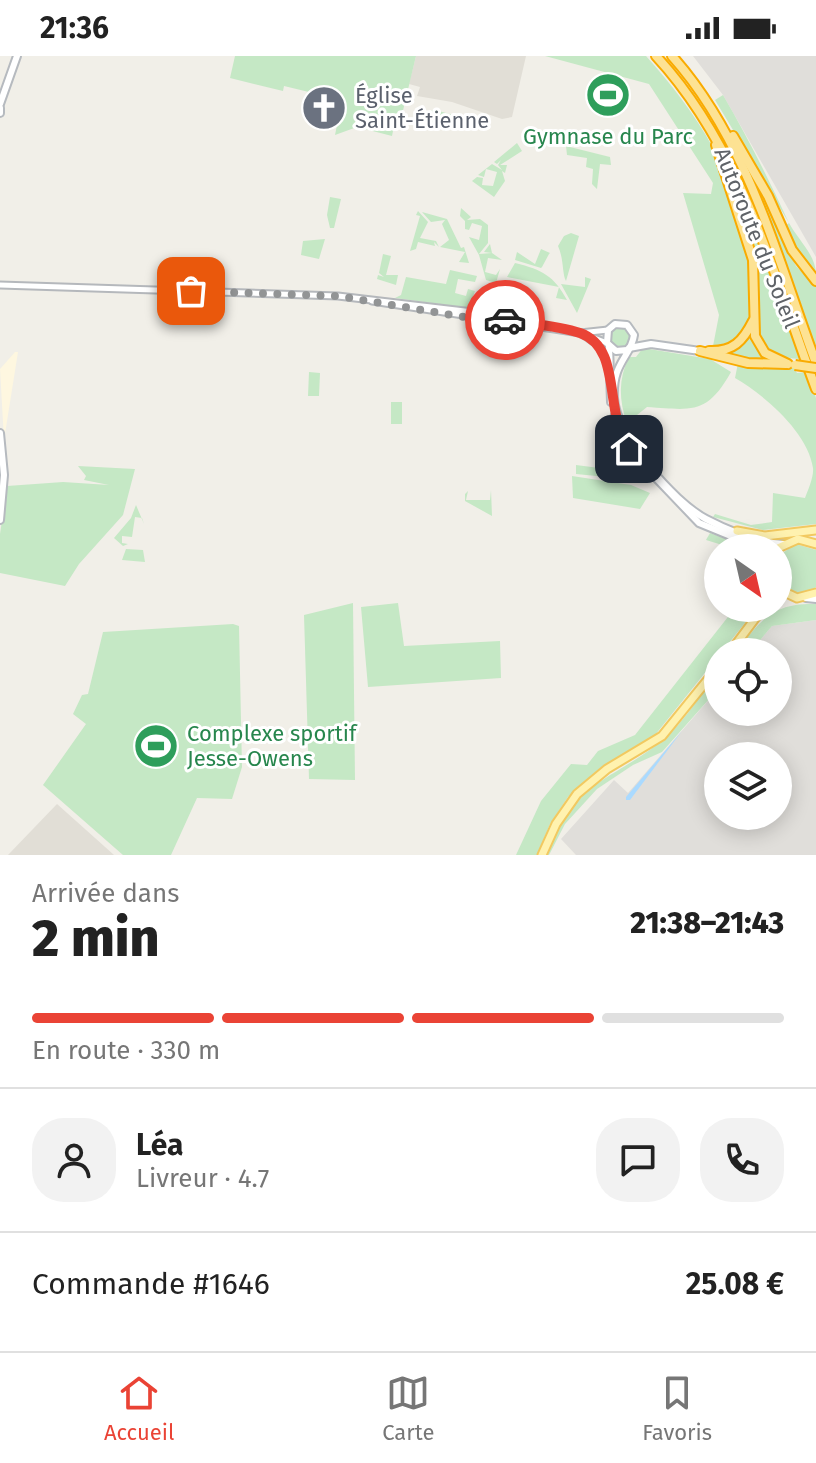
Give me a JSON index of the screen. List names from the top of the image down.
{
  "streets": {
    "highway": ["Autoroute du Soleil"]
  },
  "places": {
    "sports": ["Gymnase du Parc", "Complexe sportif Jesse-Owens"],
    "church": ["Église Saint-Étienne"]
  },
  "north": "bottom right",
  "page": {
    "status": "21:36",
    "heading": ["2 min", "Arrivée dans", "21:38–21:43"],
    "panel": [
      "Léa",
      "Livreur · 4.7",
      "Commande #1646",
      "25.08 €"
    ],
    "bar": "En route · 330 m",
    "tabs": ["Accueil", "Carte", "Favoris"]
  }
}
